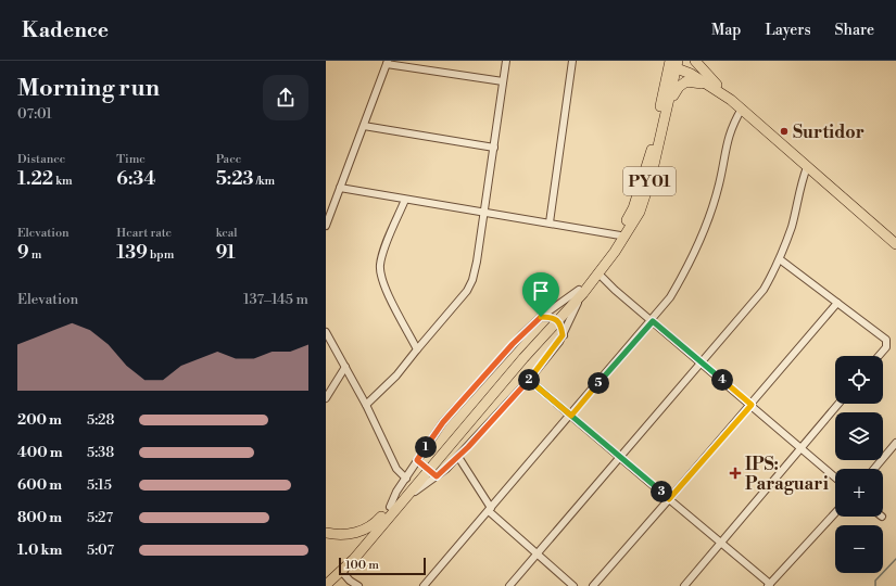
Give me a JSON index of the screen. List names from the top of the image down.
{
  "streets": {
    "highway": ["PY01"]
  },
  "places": {
    "other": ["Surtidor"],
    "health": ["IPS: Paraguari"]
  },
  "scale_bar": "100 m",
  "page": {
    "header": "Kadence",
    "nav": ["Map", "Layers", "Share"],
    "heading": ["Morning run", "07:01"],
    "stats": [
      ["Distance", "1.22 km"],
      ["Time", "6:34"],
      ["Pace", "5:23 /km"],
      ["Elevation", "9 m"],
      ["Heart rate", "139 bpm"],
      ["kcal", "91"]
    ],
    "chart": ["Elevation", "137–145 m"],
    "map_buttons": ["+", "−"],
    "pins": [
      "2",
      "4",
      "5",
      "1",
      "3"
    ],
    "list": [
      {
        "name": "200 m",
        "note": "5:28"
      },
      {
        "name": "400 m",
        "note": "5:38"
      },
      {
        "name": "600 m",
        "note": "5:15"
      },
      {
        "name": "800 m",
        "note": "5:27"
      },
      {
        "name": "1.0 km",
        "note": "5:07"
      }
    ],
    "scale": "100 m"
  }
}
